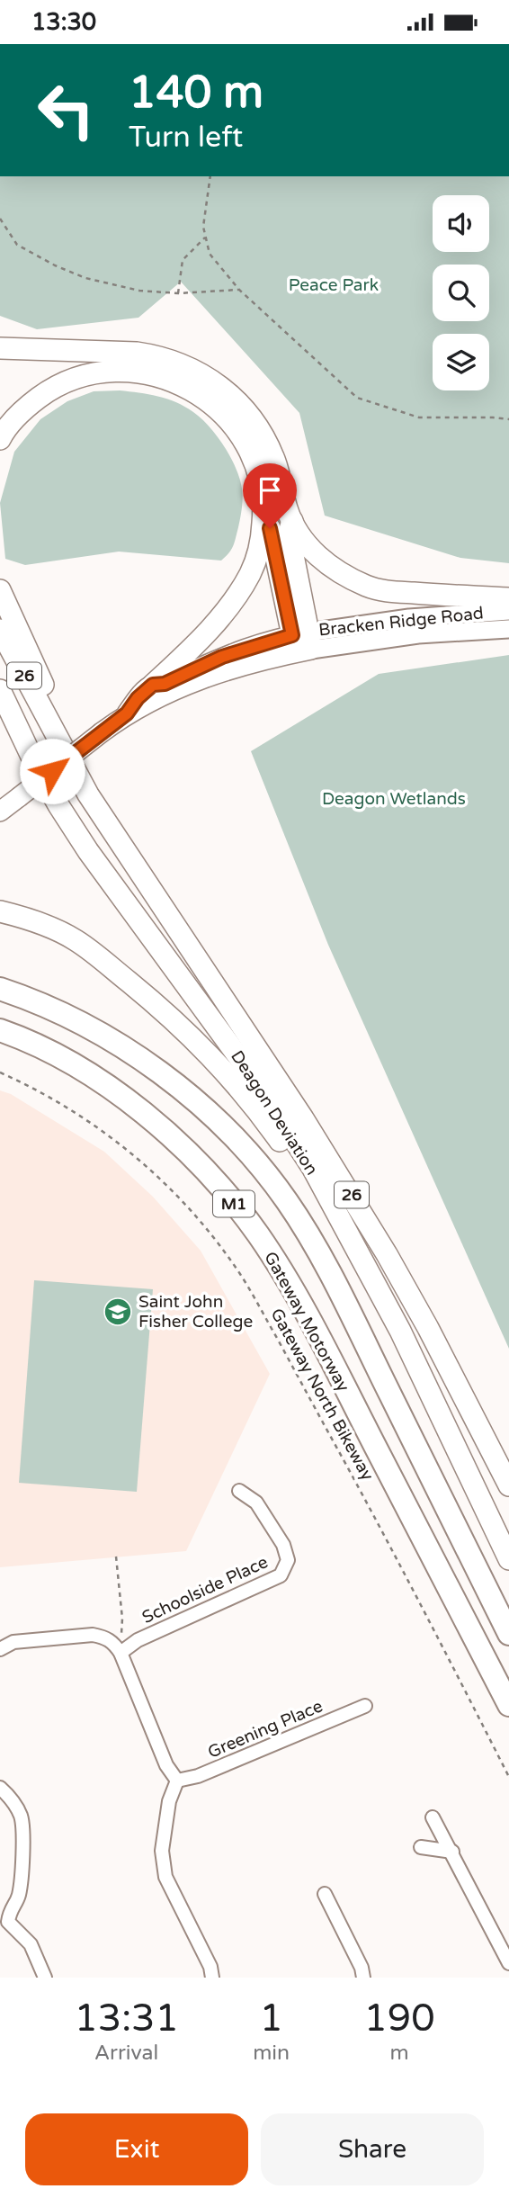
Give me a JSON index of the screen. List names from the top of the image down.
{
  "streets": {
    "highway": [
      "26",
      "Deagon Deviation",
      "M1",
      "Gateway Motorway"
    ],
    "main road": ["Bracken Ridge Road"],
    "street": ["Schoolside Place", "Greening Place"],
    "path": ["Gateway North Bikeway"]
  },
  "parks": ["Peace Park", "Deagon Wetlands"],
  "places": {
    "school or university": ["Saint John Fisher College"]
  },
  "page": {
    "status": "13:30",
    "turn": ["140 m", "Turn left"],
    "eta": [
      "13:31",
      "Arrival",
      "1",
      "min",
      "190",
      "m"
    ],
    "buttons": ["Exit", "Share"]
  }
}
